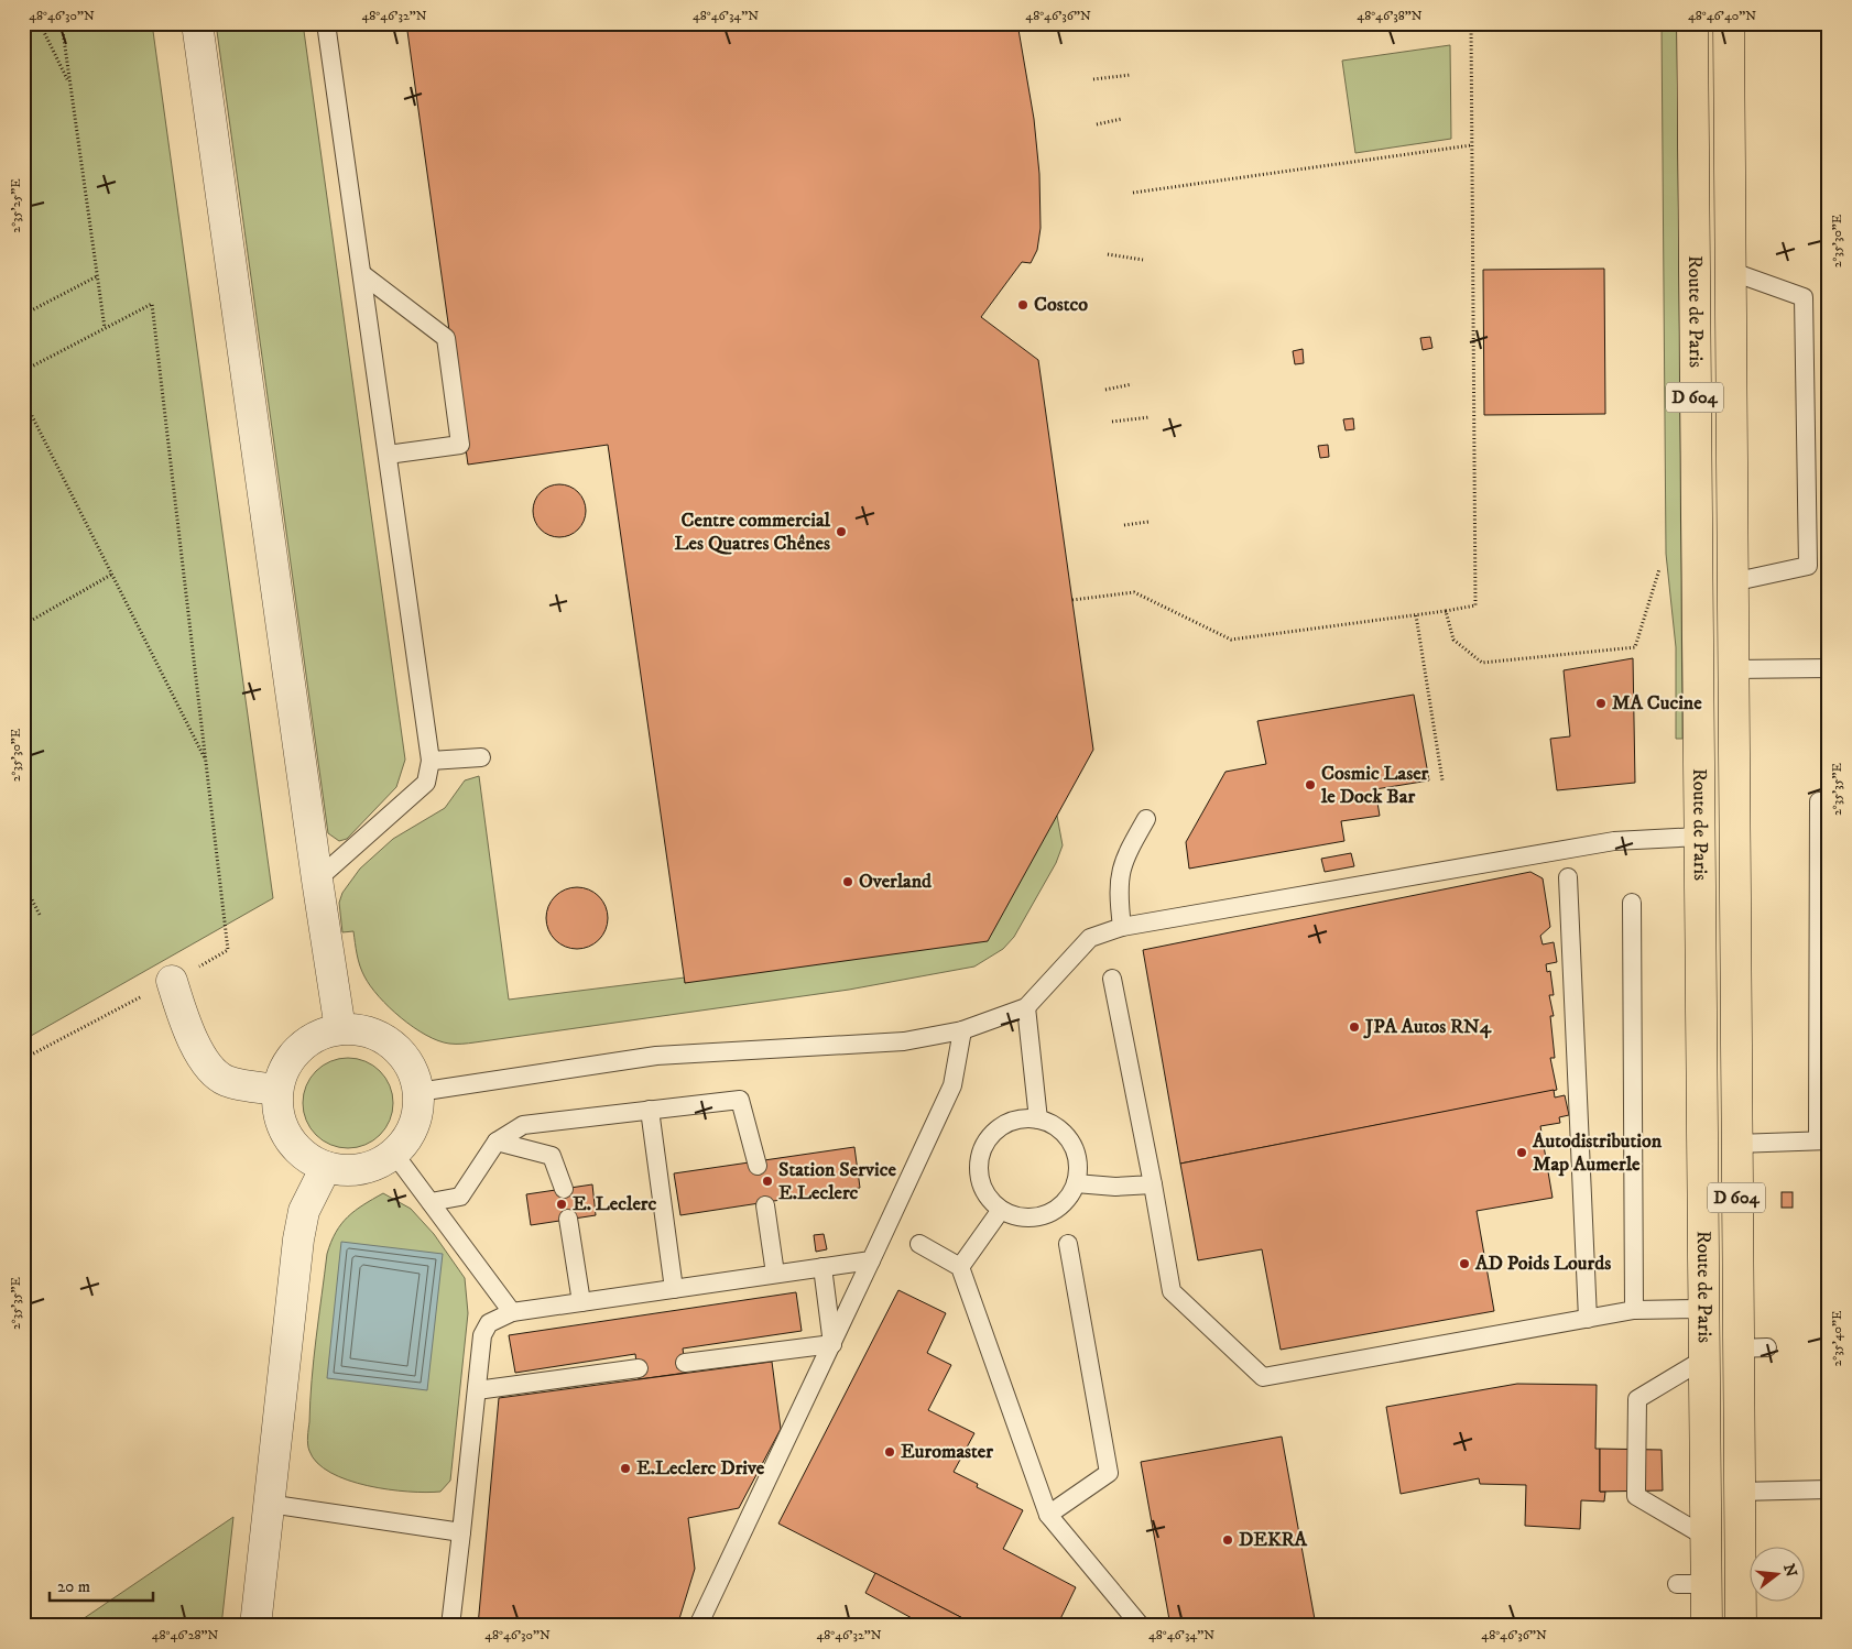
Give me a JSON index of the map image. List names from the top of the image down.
{
  "streets": {
    "main road": ["Route de Paris", "D 604"]
  },
  "places": [
    "Costco",
    "Centre commercial Les Quatres Chênes",
    "MA Cucine",
    "Cosmic Laser le Dock Bar",
    "Overland",
    "JPA Autos RN4",
    "Autodistribution Map Aumerle",
    "Station Service E.Leclerc",
    "E. Leclerc",
    "AD Poids Lourds",
    "Euromaster",
    "E.Leclerc Drive",
    "DEKRA"
  ],
  "scale_bar": "20 m",
  "north": "right",
  "coordinates": [
    "48°46'30\"N",
    "48°46'32\"N",
    "48°46'34\"N",
    "48°46'36\"N",
    "48°46'38\"N",
    "48°46'40\"N",
    "2°35'25\"E",
    "2°35'30\"E",
    "2°35'35\"E",
    "2°35'40\"E",
    "48°46'28\"N"
  ]
}
